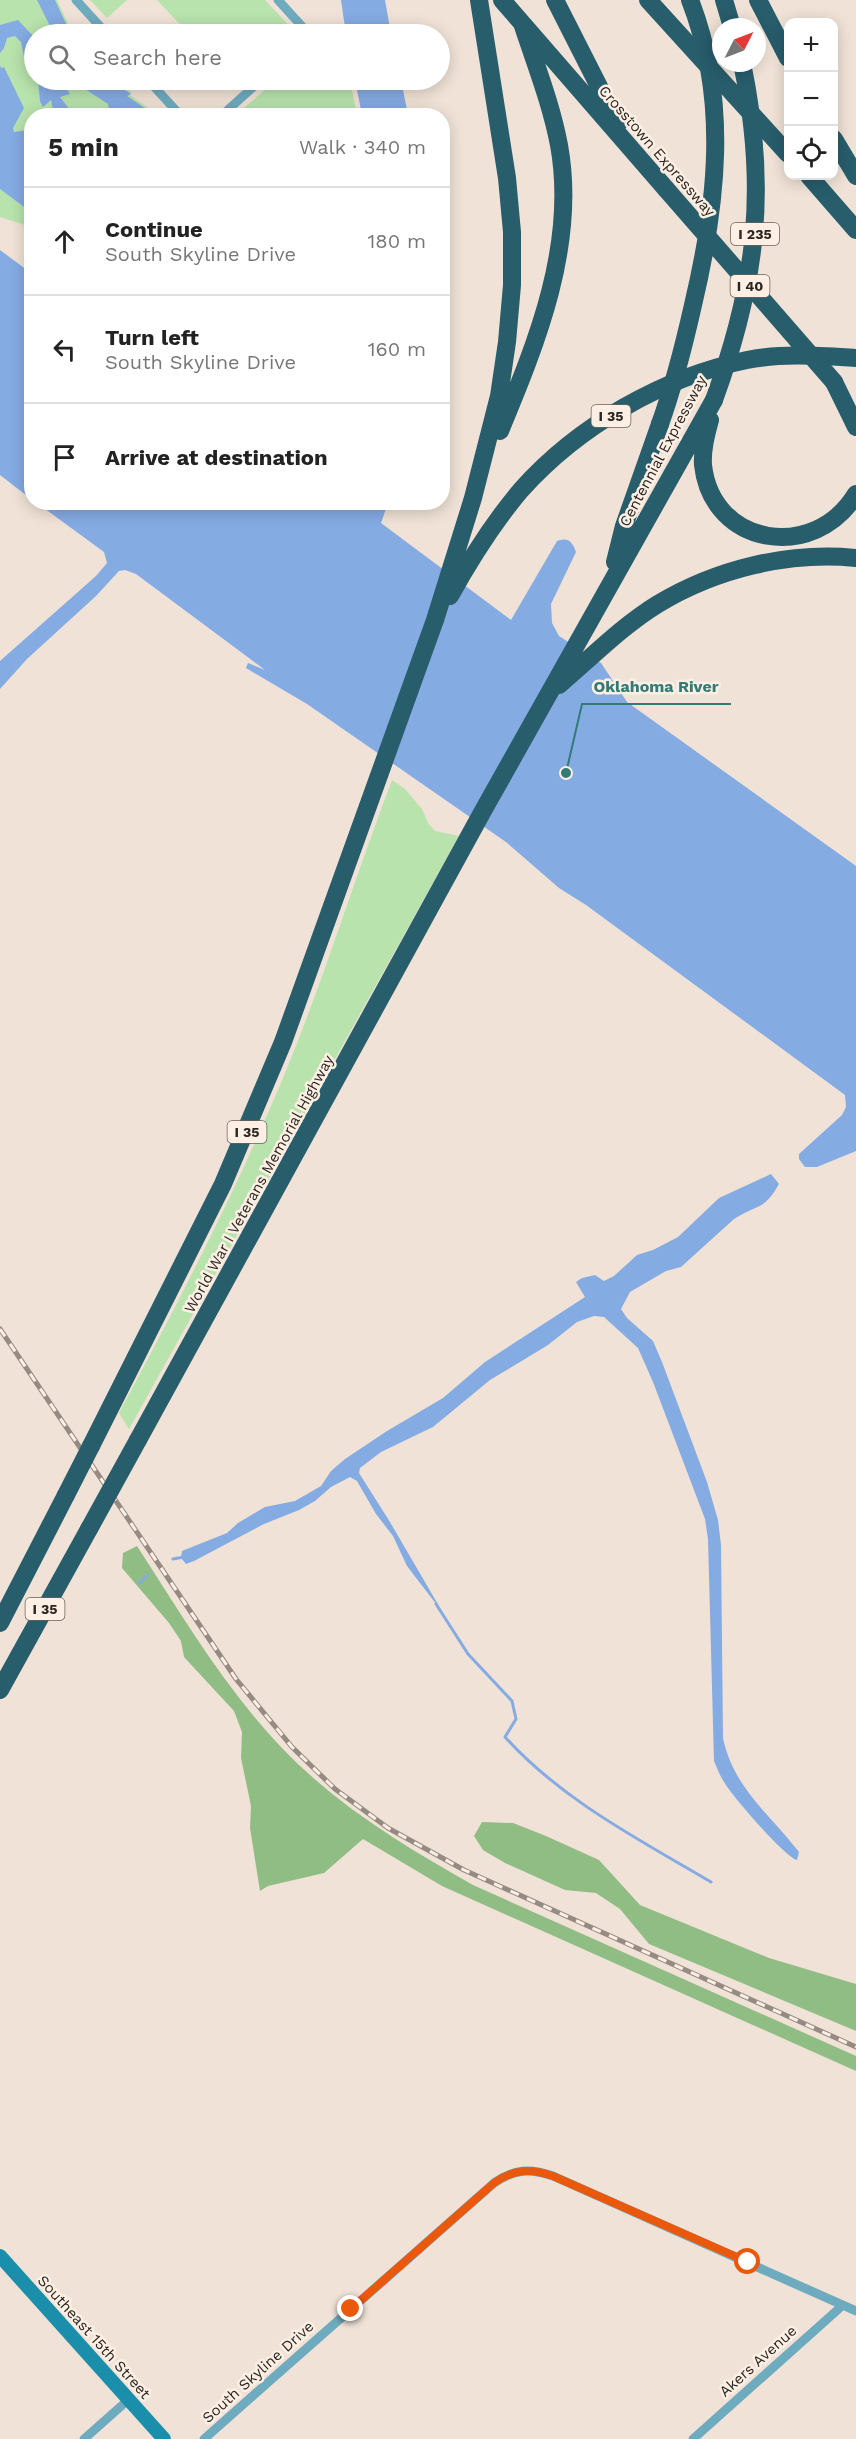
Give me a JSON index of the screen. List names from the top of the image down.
{
  "streets": {
    "highway": [
      "Crosstown Expressway",
      "I 235",
      "I 40",
      "I 35",
      "Centennial Expressway",
      "World War I Veterans Memorial Highway"
    ],
    "main road": ["Southeast 15th Street"],
    "street": ["Akers Avenue", "South Skyline Drive"]
  },
  "crossings": [
    ["I 35", "Centennial Expressway"],
    ["I 35", "World War I Veterans Memorial Highway"],
    ["Centennial Expressway", "World War I Veterans Memorial Highway"],
    ["Akers Avenue", "South Skyline Drive"]
  ],
  "places": ["Oklahoma River"],
  "north": "top right",
  "page": {
    "map_buttons": ["+", "−"],
    "search": "Search here",
    "heading": ["5 min", "Walk · 340 m"],
    "list": [
      ["Continue", "South Skyline Drive", "180 m"],
      ["Turn left", "South Skyline Drive", "160 m"],
      "Arrive at destination"
    ]
  }
}
